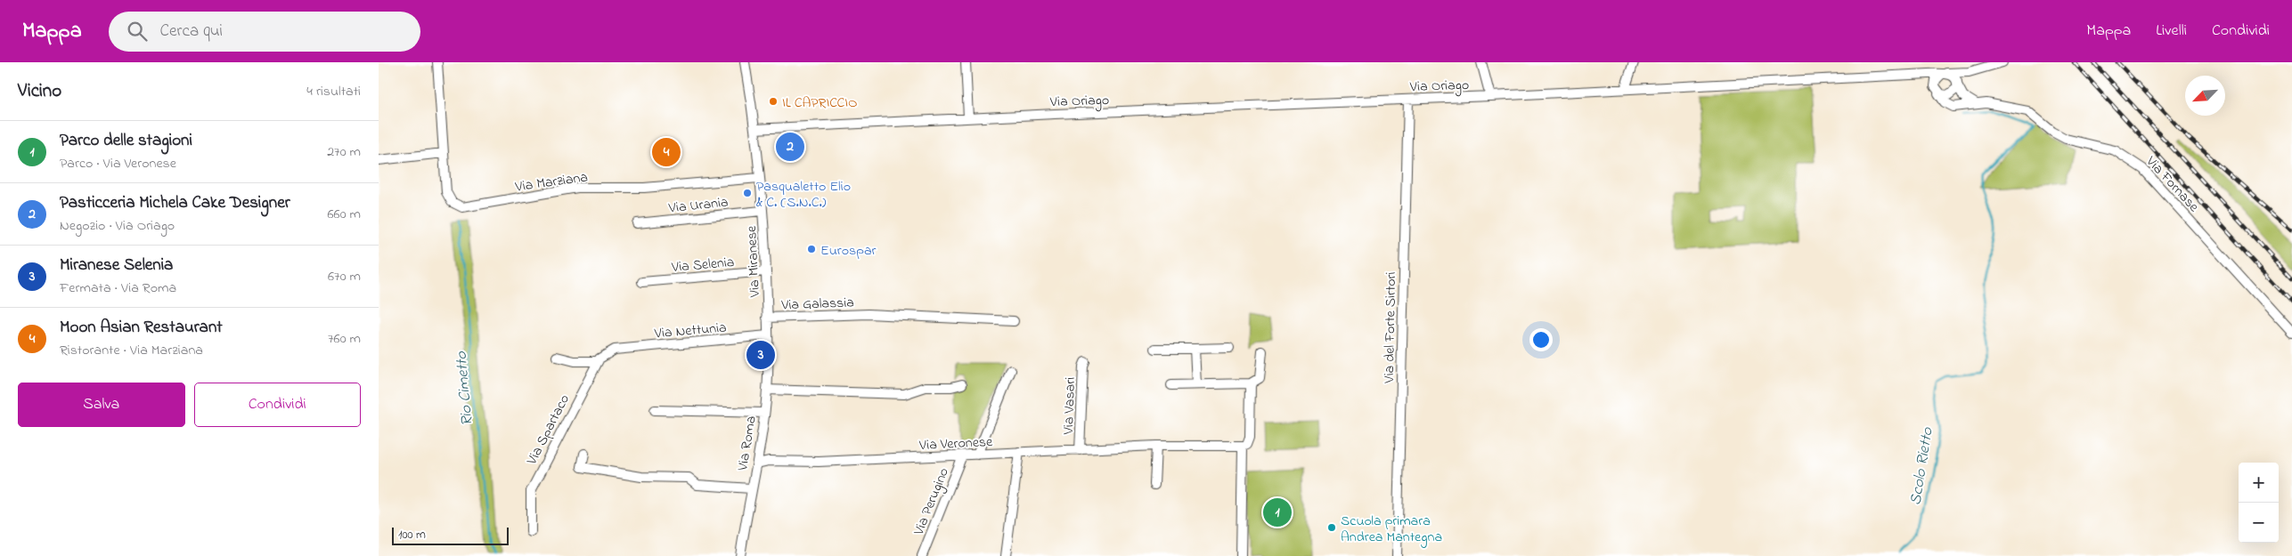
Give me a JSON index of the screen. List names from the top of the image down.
{
  "streets": {
    "street": [
      "Via Oriago",
      "Via Marziana",
      "Via Fornase",
      "Via Urania",
      "Via Miranese",
      "Via Selenia",
      "Via Galassia",
      "Via del Forte Sirtori",
      "Via Nettunia",
      "Via Vasari",
      "Via Spartaco",
      "Via Veronese",
      "Via Roma",
      "Via Perugino"
    ]
  },
  "crossings": [
    ["Via Oriago", "Via Fornase"],
    ["Via Oriago", "Via Miranese"],
    ["Via Oriago", "Via del Forte Sirtori"],
    ["Via Marziana", "Via Miranese"],
    ["Via Urania", "Via Miranese"],
    ["Via Miranese", "Via Selenia"],
    ["Via Miranese", "Via Galassia"],
    ["Via Miranese", "Via Nettunia"],
    ["Via Miranese", "Via Roma"],
    ["Via Nettunia", "Via Spartaco"],
    ["Via Vasari", "Via Veronese"],
    ["Via Veronese", "Via Roma"],
    ["Via Veronese", "Via Perugino"]
  ],
  "water": ["Rio Cimetto", "Scolo Rietto"],
  "places": [
    "IL CAPRICCIO",
    "Pasqualetto Elio & C. (S.N.C.)",
    "Eurospar",
    "Scuola primara Andrea Mantegna"
  ],
  "scale_bar": "100 m",
  "north": "bottom left",
  "page": {
    "header": "Mappa",
    "search": "Cerca qui",
    "nav": ["Mappa", "Livelli", "Condividi"],
    "heading": ["Vicino", "4 risultati"],
    "list": [
      {
        "mark": "1",
        "name": "Parco delle stagioni",
        "note": "Parco · Via Veronese",
        "value": "270 m"
      },
      {
        "mark": "2",
        "name": "Pasticceria Michela Cake Designer",
        "note": "Negozio · Via Oriago",
        "value": "660 m"
      },
      {
        "mark": "3",
        "name": "Miranese Selenia",
        "note": "Fermata · Via Roma",
        "value": "670 m"
      },
      {
        "mark": "4",
        "name": "Moon Asian Restaurant",
        "note": "Ristorante · Via Marziana",
        "value": "760 m"
      }
    ],
    "pins": [
      "2",
      "4",
      "3",
      "1"
    ],
    "buttons": ["Salva", "Condividi"],
    "map_buttons": ["+", "−"],
    "scale": "100 m"
  }
}
